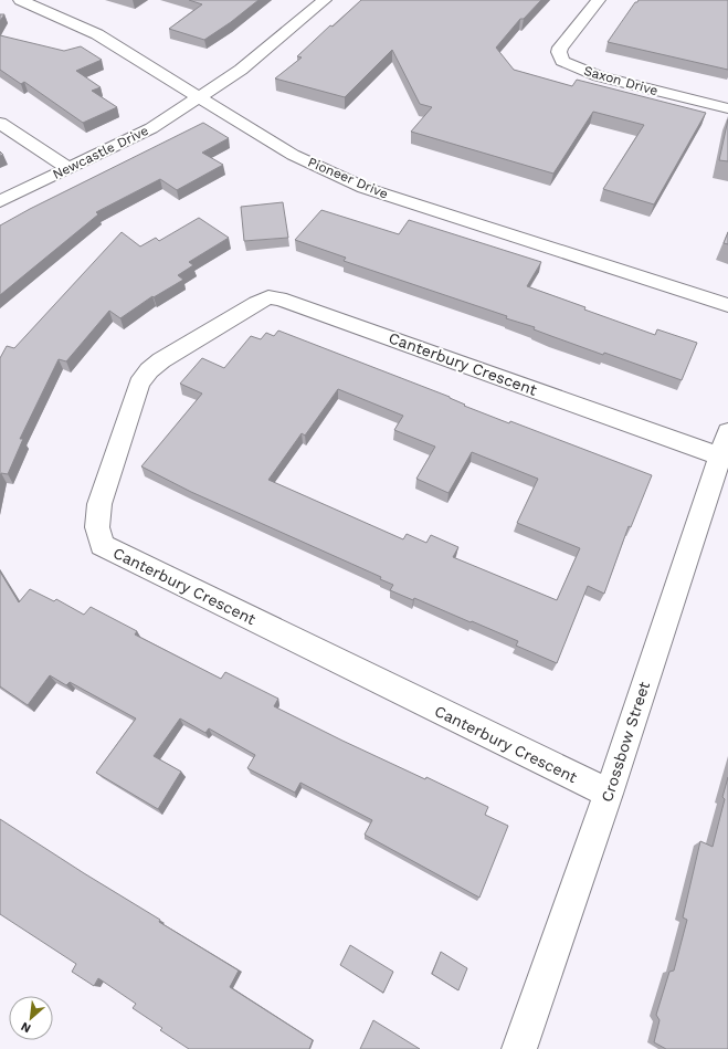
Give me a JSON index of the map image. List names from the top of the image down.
{
  "streets": {
    "street": [
      "Saxon Drive",
      "Newcastle Drive",
      "Pioneer Drive",
      "Canterbury Crescent",
      "Crossbow Street"
    ]
  },
  "crossings": [
    ["Newcastle Drive", "Pioneer Drive"],
    ["Canterbury Crescent", "Crossbow Street"]
  ],
  "north": "bottom left"
}
